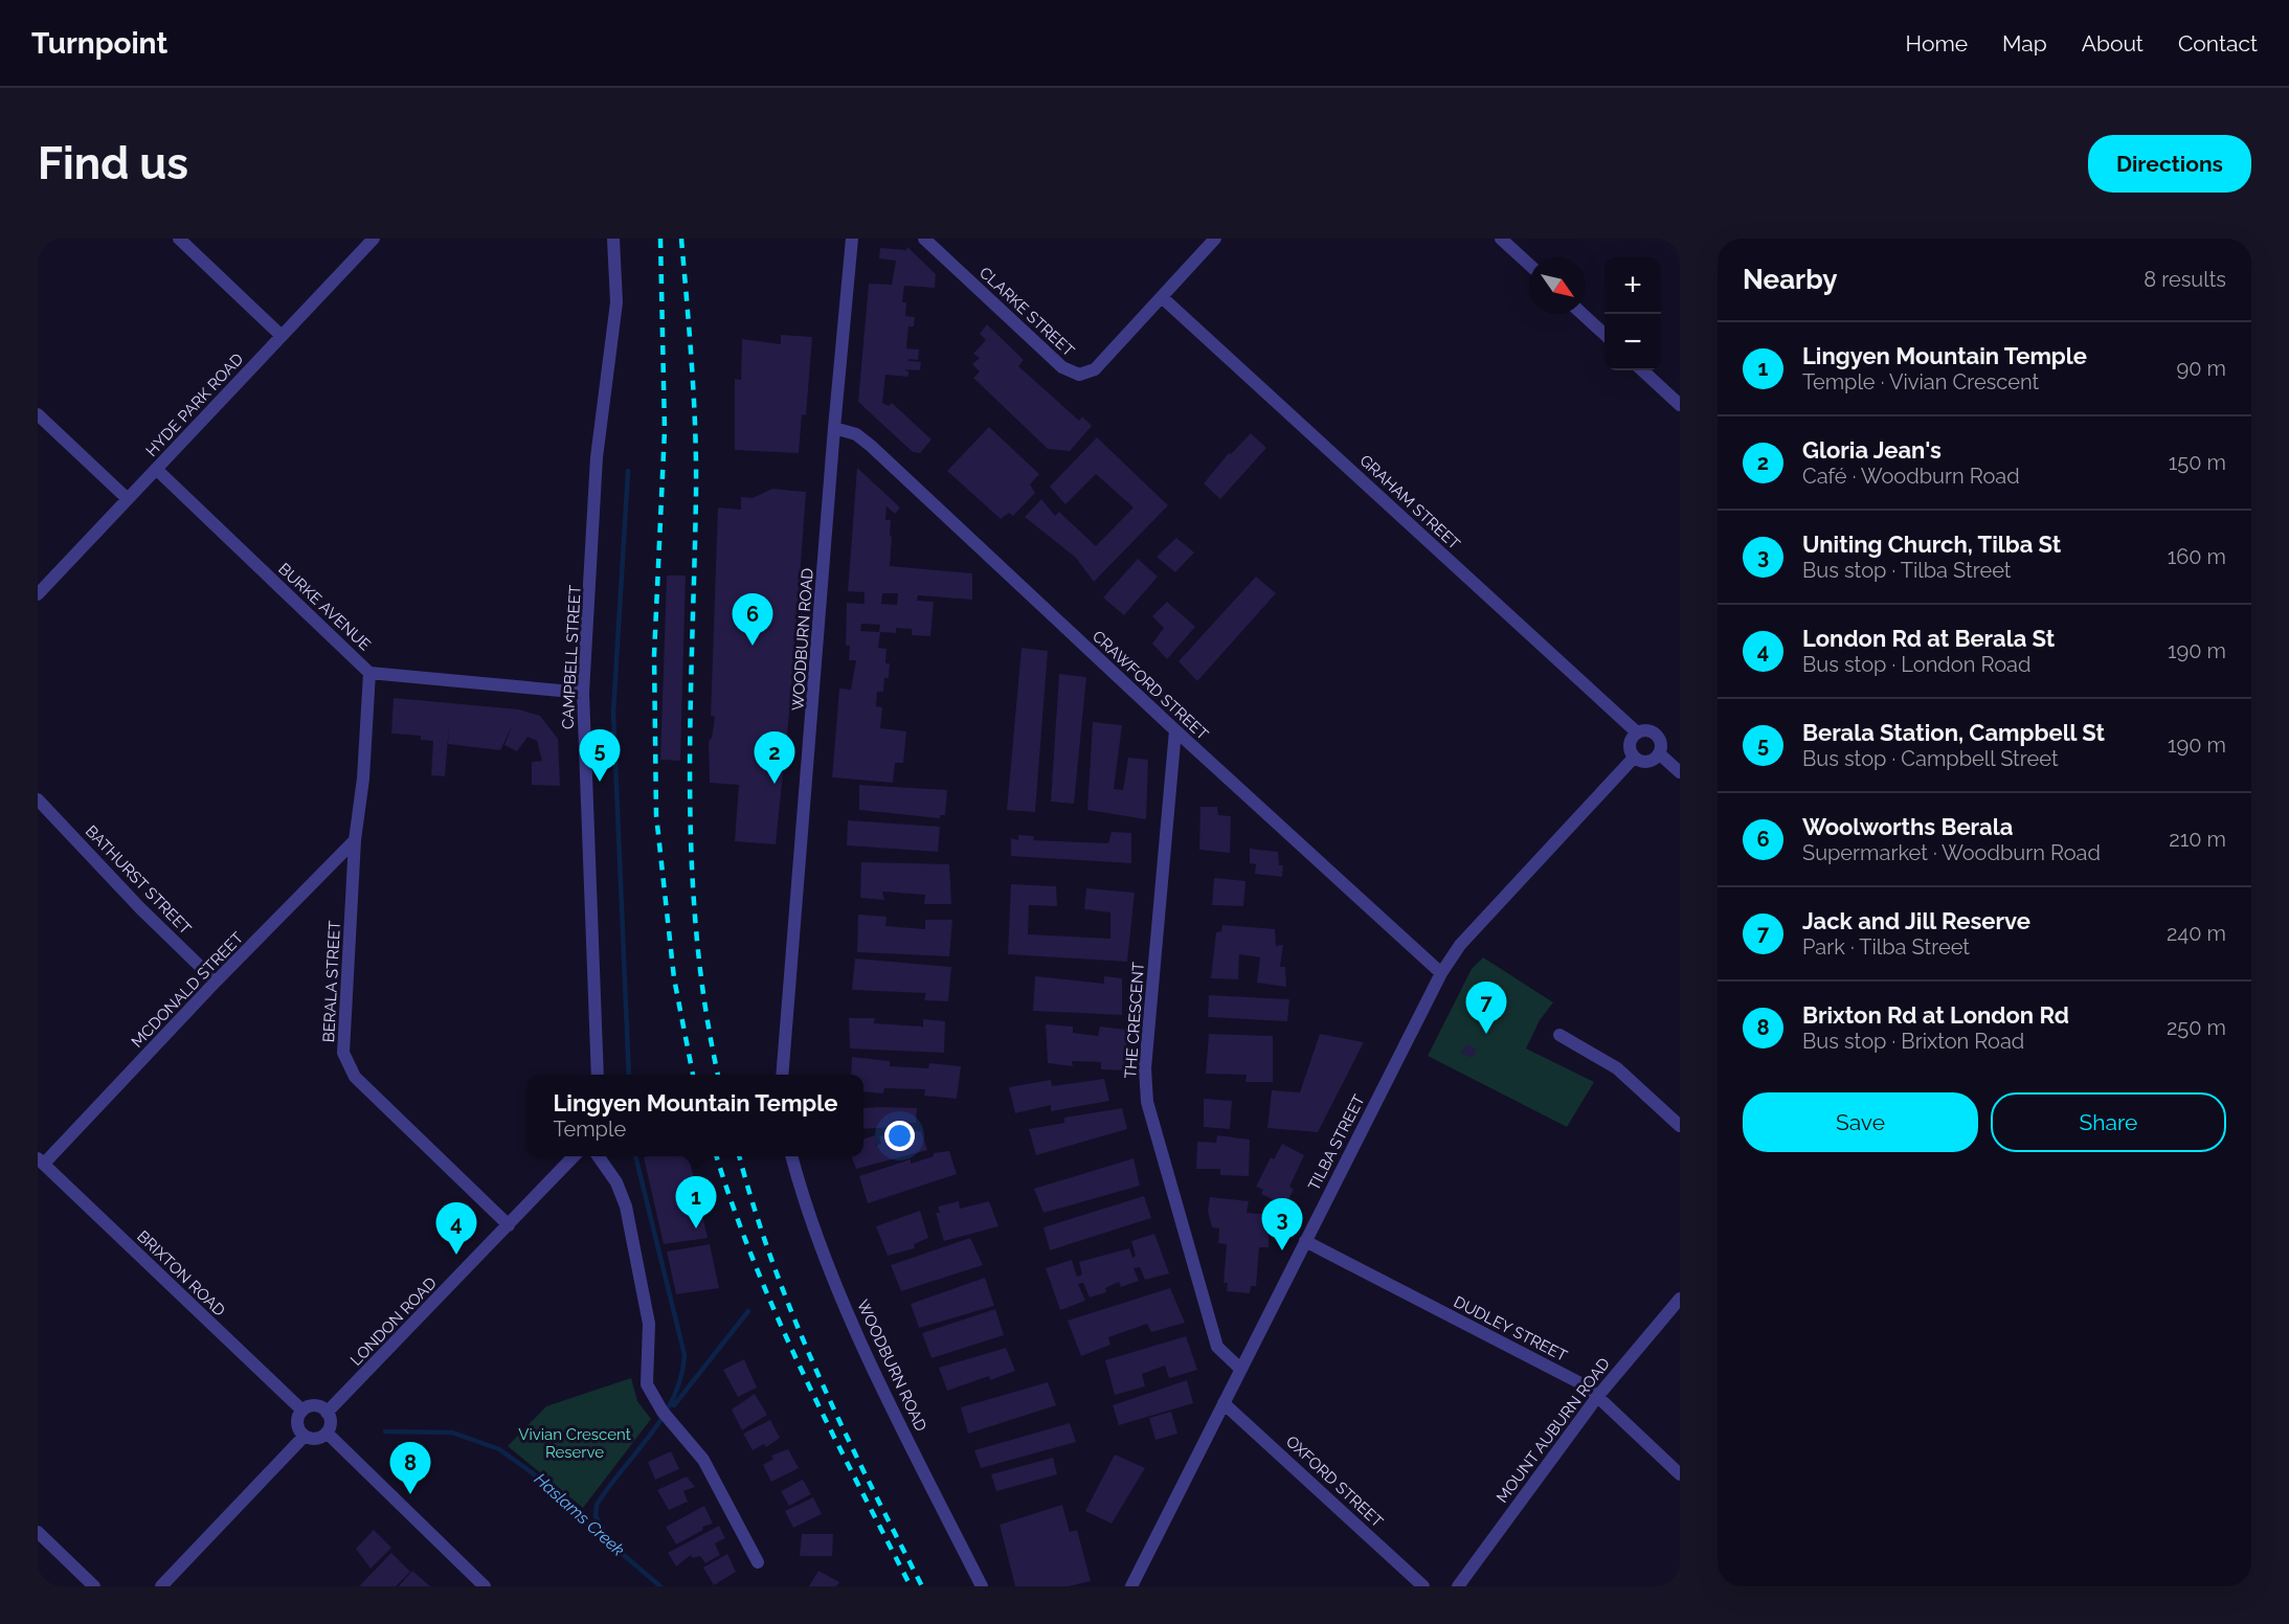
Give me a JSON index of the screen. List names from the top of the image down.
{
  "streets": {
    "street": [
      "CLARKE STREET",
      "HYDE PARK ROAD",
      "GRAHAM STREET",
      "BURKE AVENUE",
      "WOODBURN ROAD",
      "CAMPBELL STREET",
      "CRAWFORD STREET",
      "BATHURST STREET",
      "BERALA STREET",
      "MCDONALD STREET",
      "THE CRESCENT",
      "TILBA STREET",
      "BRIXTON ROAD",
      "LONDON ROAD",
      "DUDLEY STREET",
      "MOUNT AUBURN ROAD",
      "OXFORD STREET"
    ]
  },
  "crossings": [
    ["CLARKE STREET", "GRAHAM STREET"],
    ["HYDE PARK ROAD", "BURKE AVENUE"],
    ["GRAHAM STREET", "TILBA STREET"],
    ["BURKE AVENUE", "CAMPBELL STREET"],
    ["BURKE AVENUE", "BERALA STREET"],
    ["WOODBURN ROAD", "CRAWFORD STREET"],
    ["CRAWFORD STREET", "THE CRESCENT"],
    ["CRAWFORD STREET", "TILBA STREET"],
    ["BATHURST STREET", "MCDONALD STREET"],
    ["BERALA STREET", "MCDONALD STREET"],
    ["BERALA STREET", "LONDON ROAD"],
    ["MCDONALD STREET", "BRIXTON ROAD"],
    ["THE CRESCENT", "TILBA STREET"],
    ["TILBA STREET", "DUDLEY STREET"],
    ["TILBA STREET", "OXFORD STREET"],
    ["BRIXTON ROAD", "LONDON ROAD"],
    ["DUDLEY STREET", "MOUNT AUBURN ROAD"]
  ],
  "water": ["Haslams Creek"],
  "parks": ["Vivian Crescent Reserve"],
  "north": "bottom right",
  "page": {
    "header": "Turnpoint",
    "nav": [
      "Home",
      "Map",
      "About",
      "Contact"
    ],
    "buttons": [
      "Directions",
      ["Save", "Share"]
    ],
    "title": "Find us",
    "heading": ["Nearby", "8 results"],
    "map_buttons": ["+", "−"],
    "list": [
      {
        "mark": "1",
        "name": "Lingyen Mountain Temple",
        "note": "Temple · Vivian Crescent",
        "value": "90 m"
      },
      {
        "mark": "2",
        "name": "Gloria Jean's",
        "note": "Café · Woodburn Road",
        "value": "150 m"
      },
      {
        "mark": "3",
        "name": "Uniting Church, Tilba St",
        "note": "Bus stop · Tilba Street",
        "value": "160 m"
      },
      {
        "mark": "4",
        "name": "London Rd at Berala St",
        "note": "Bus stop · London Road",
        "value": "190 m"
      },
      {
        "mark": "5",
        "name": "Berala Station, Campbell St",
        "note": "Bus stop · Campbell Street",
        "value": "190 m"
      },
      {
        "mark": "6",
        "name": "Woolworths Berala",
        "note": "Supermarket · Woodburn Road",
        "value": "210 m"
      },
      {
        "mark": "7",
        "name": "Jack and Jill Reserve",
        "note": "Park · Tilba Street",
        "value": "240 m"
      },
      {
        "mark": "8",
        "name": "Brixton Rd at London Rd",
        "note": "Bus stop · Brixton Road",
        "value": "250 m"
      }
    ],
    "pins": [
      "6",
      "5",
      "2",
      "7",
      "1",
      "3",
      "4",
      "8"
    ],
    "popup": ["Lingyen Mountain Temple", "Temple"]
  }
}
